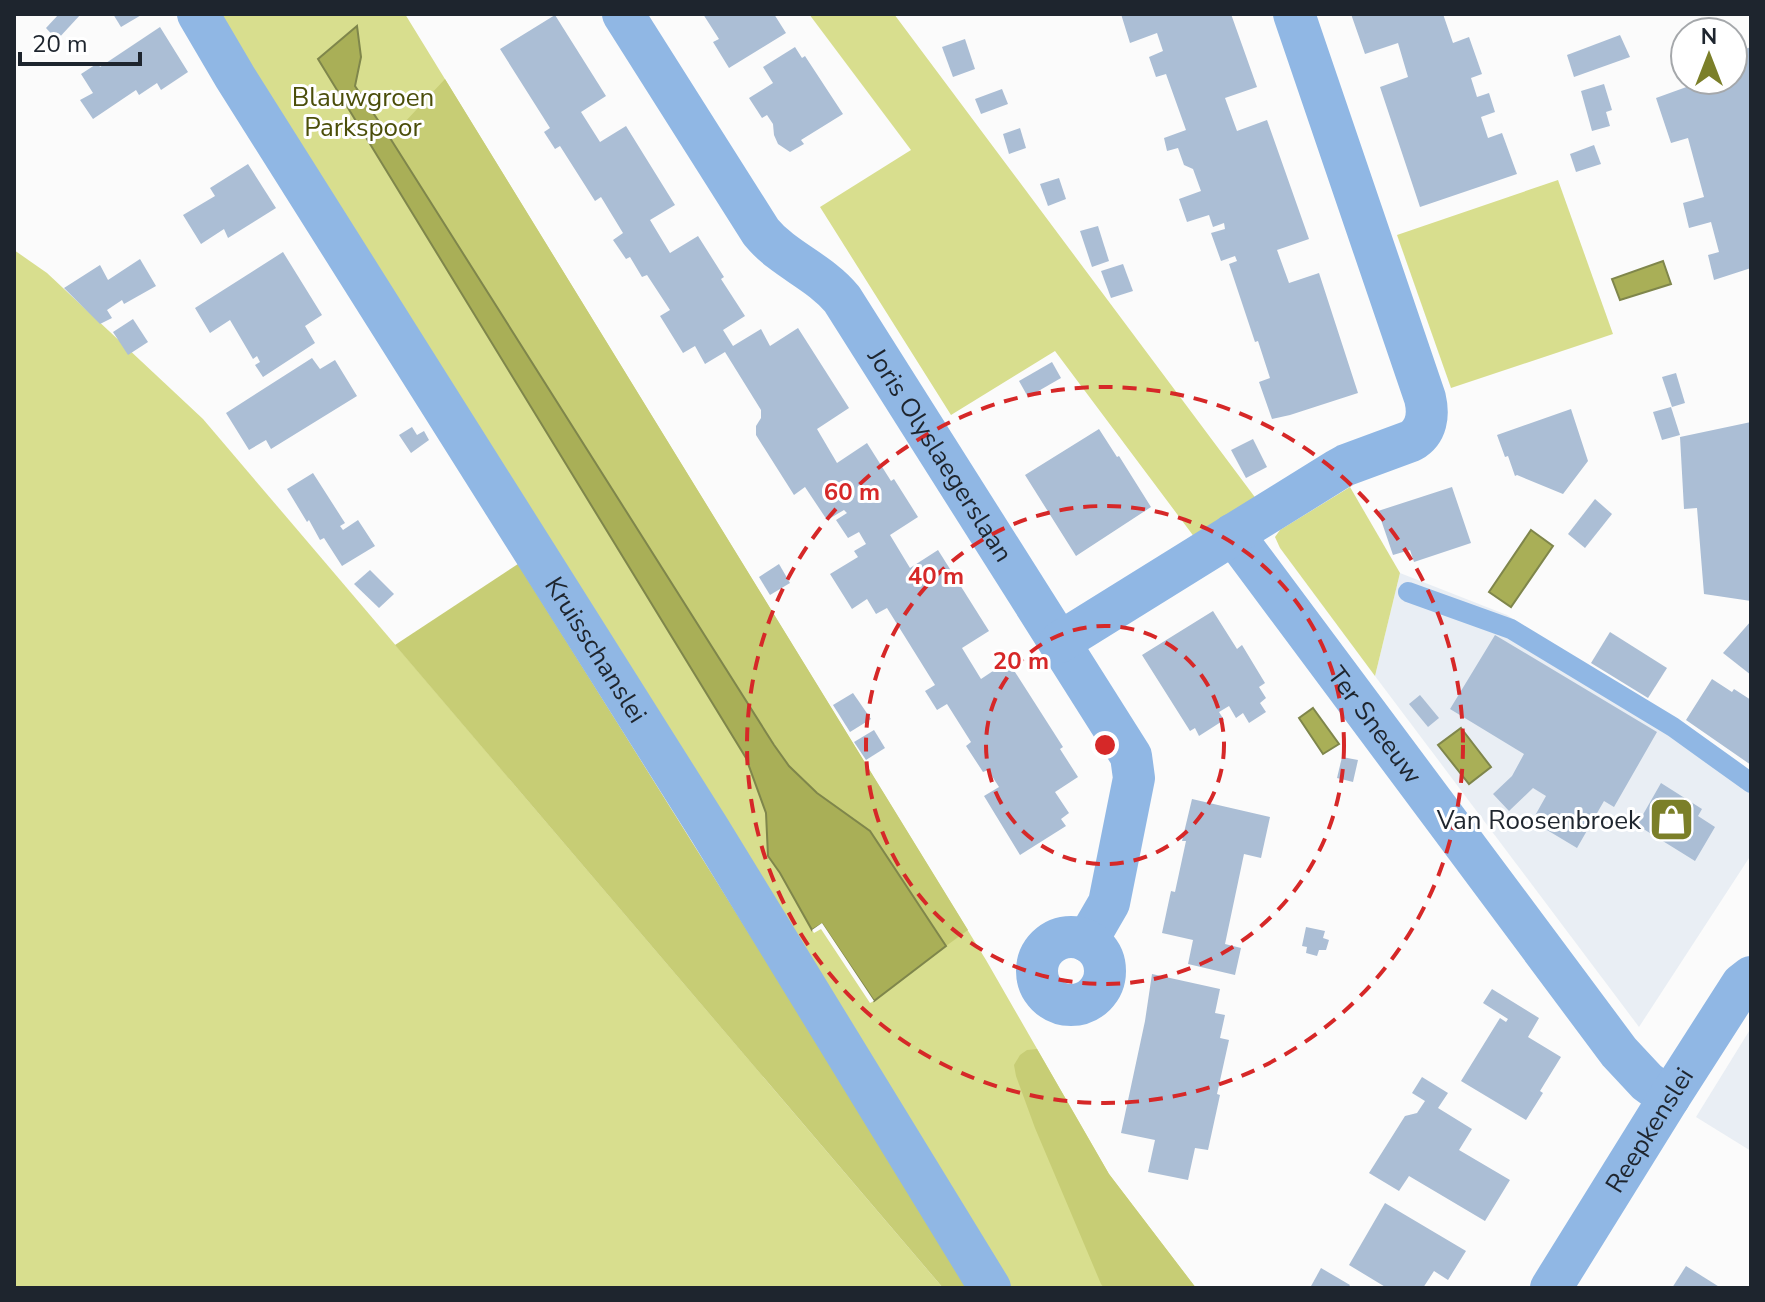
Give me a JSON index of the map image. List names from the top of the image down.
{
  "streets": {
    "street": [
      "Joris Olyslaegerslaan",
      "Kruisschanslei",
      "Ter Sneeuw",
      "Reepkenslei"
    ]
  },
  "crossings": [
    ["Ter Sneeuw", "Reepkenslei"]
  ],
  "parks": ["Blauwgroen Parkspoor"],
  "places": {
    "shop": ["Van Roosenbroek"]
  },
  "scale_bar": "20 m",
  "north": "top",
  "rings": ["60 m", "40 m", "20 m"]
}
